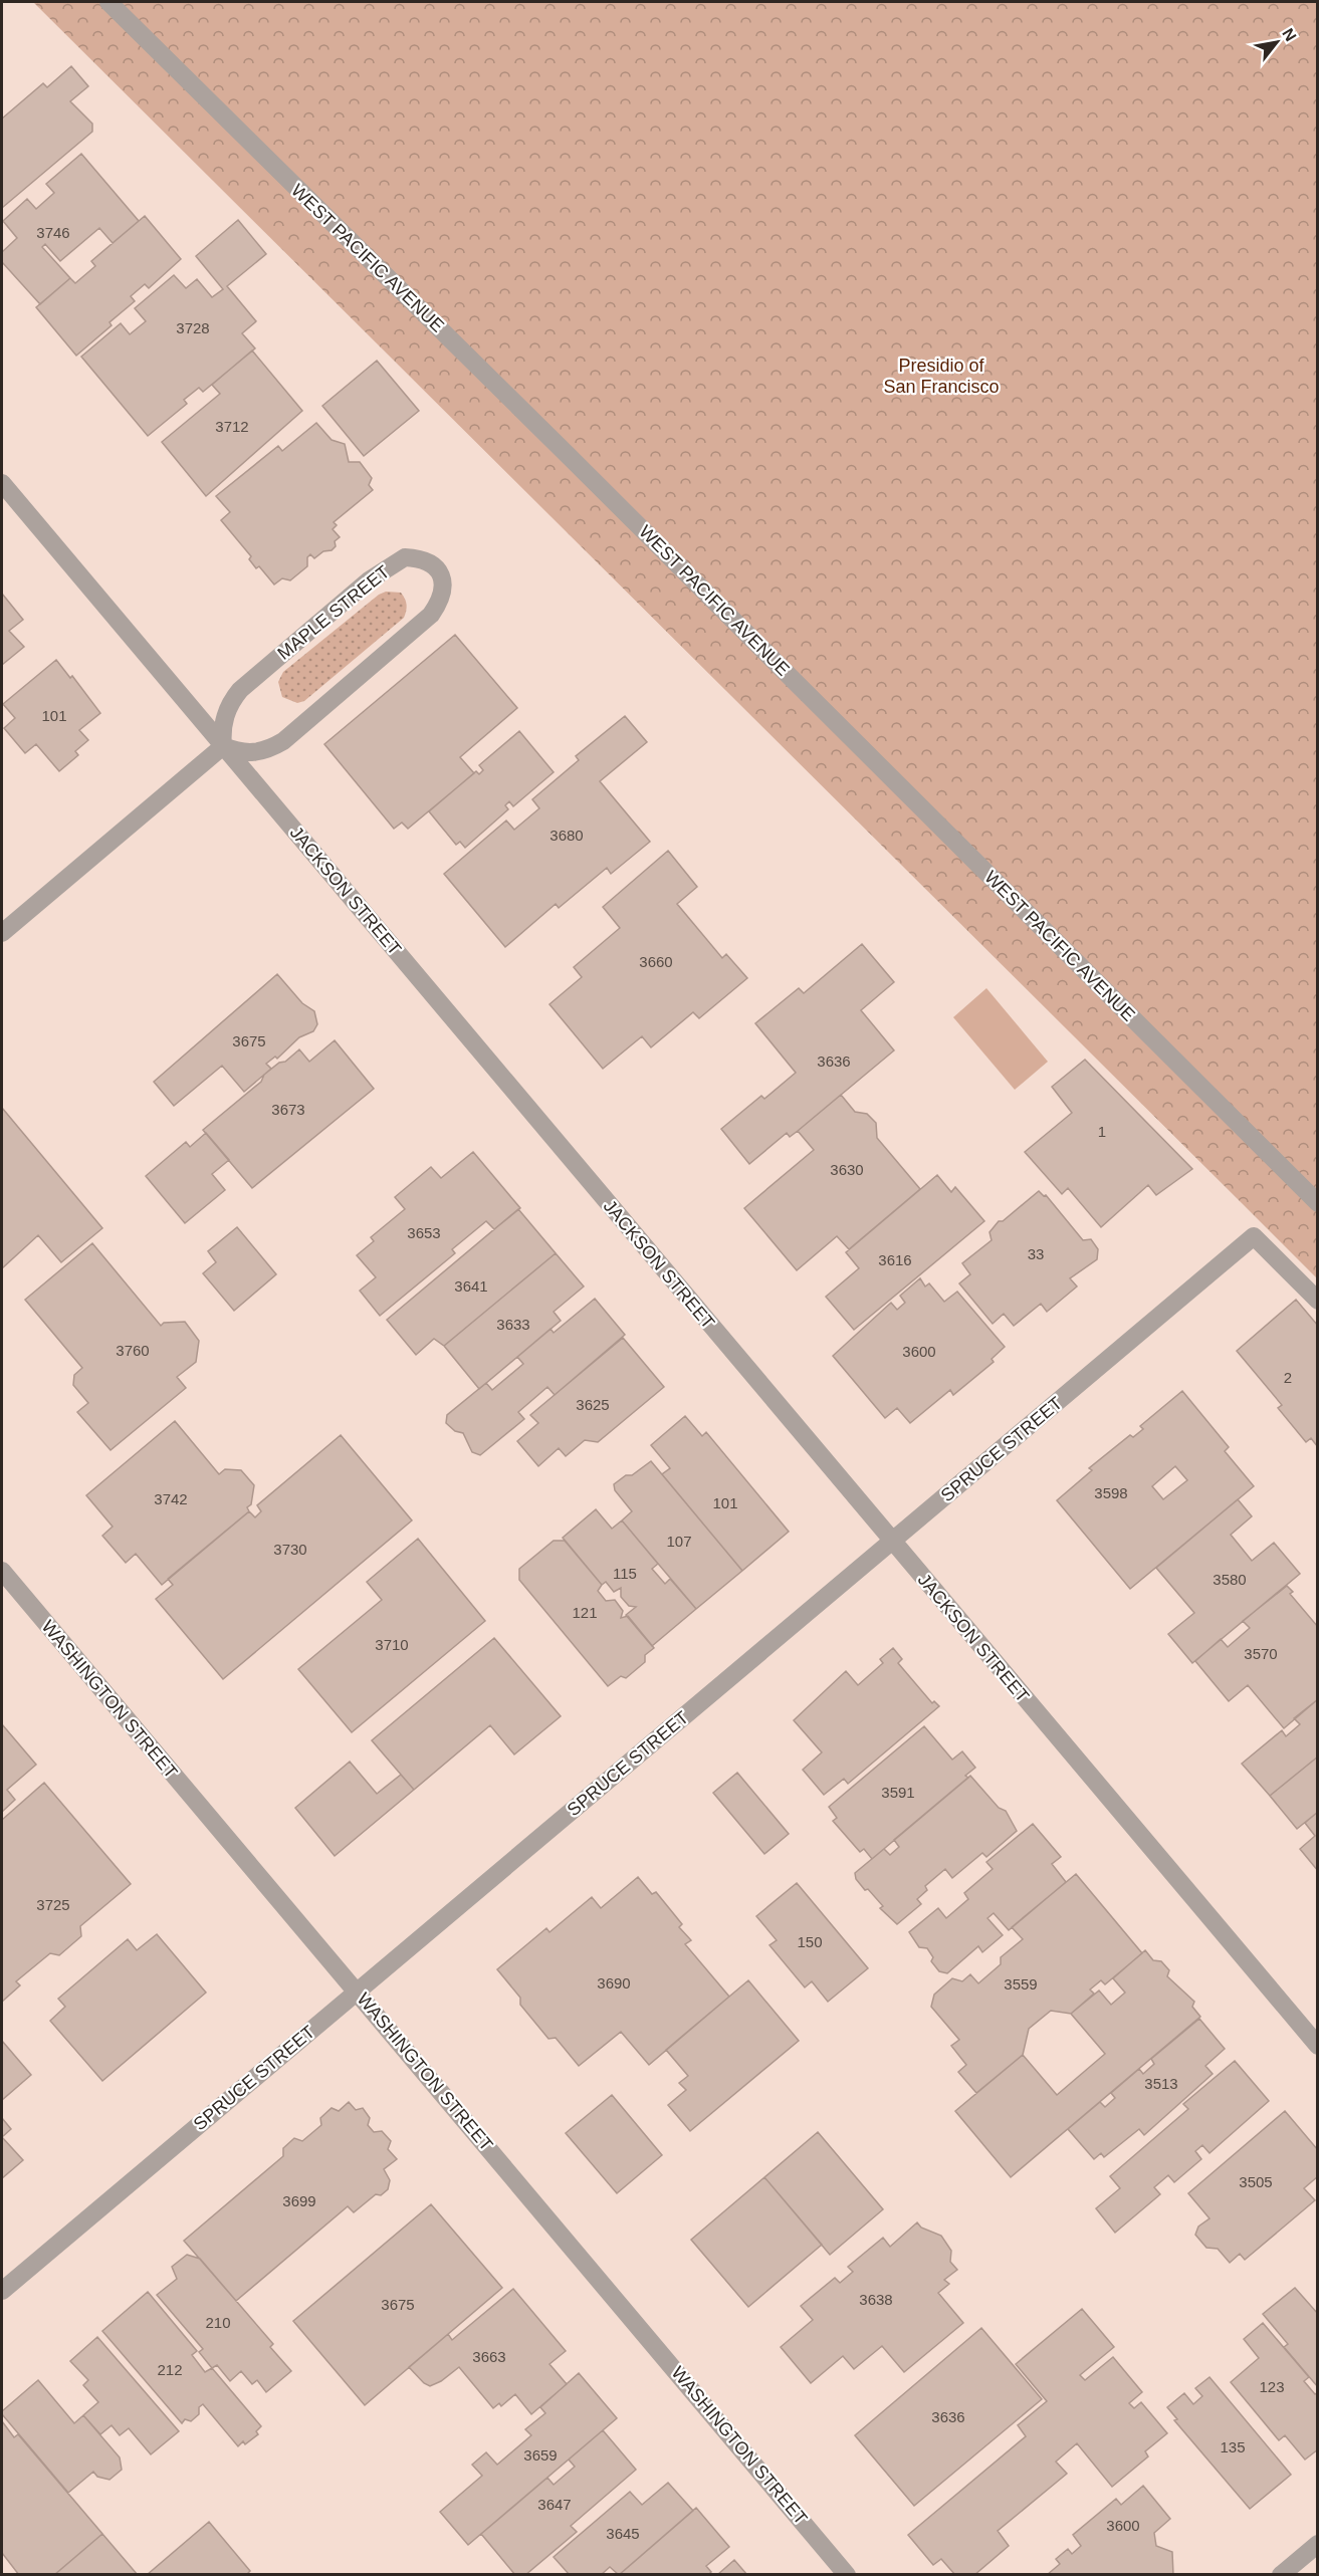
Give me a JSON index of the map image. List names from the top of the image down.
{
  "streets": {
    "street": [
      "WEST PACIFIC AVENUE",
      "MAPLE STREET",
      "JACKSON STREET",
      "SPRUCE STREET",
      "WASHINGTON STREET"
    ]
  },
  "crossings": [
    ["MAPLE STREET", "JACKSON STREET"],
    ["JACKSON STREET", "SPRUCE STREET"],
    ["SPRUCE STREET", "WASHINGTON STREET"]
  ],
  "parks": ["Presidio of San Francisco"],
  "house_numbers": [
    "3746",
    "3728",
    "3712",
    "101",
    "3680",
    "3660",
    "3675",
    "3636",
    "3673",
    "1",
    "3630",
    "3653",
    "33",
    "3616",
    "3641",
    "3633",
    "3760",
    "3600",
    "2",
    "3625",
    "3598",
    "3742",
    "101",
    "107",
    "3730",
    "115",
    "3580",
    "121",
    "3710",
    "3570",
    "3591",
    "3725",
    "150",
    "3690",
    "3559",
    "3513",
    "3505",
    "3699",
    "3638",
    "3675",
    "210",
    "3663",
    "212",
    "123",
    "3636",
    "135",
    "3659",
    "3647",
    "3600",
    "3645"
  ],
  "north": "top right"
}
